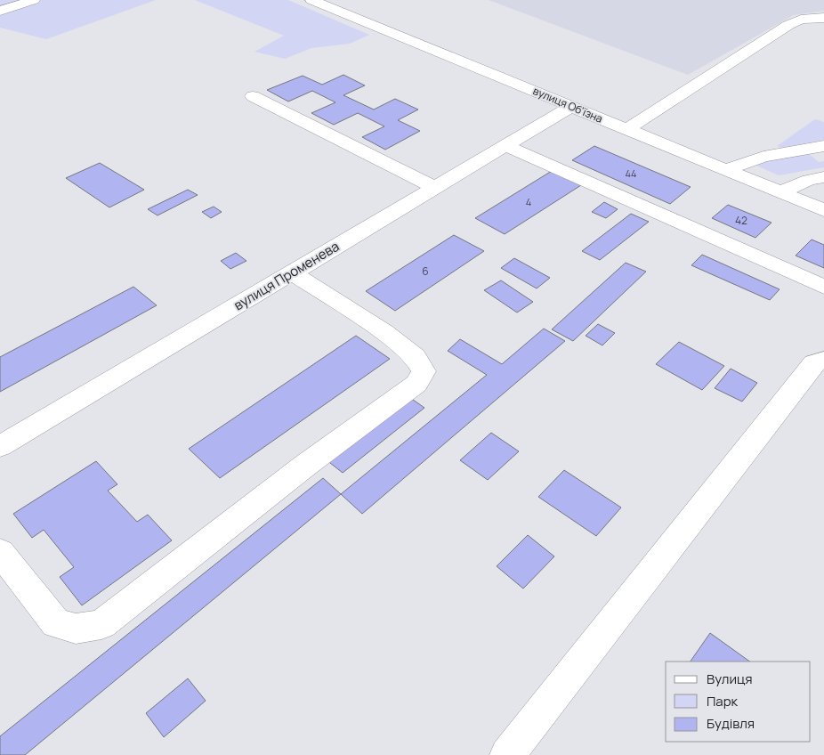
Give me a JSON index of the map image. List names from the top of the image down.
{
  "streets": {
    "street": ["вулиця Об'їзна", "вулиця Променева"]
  },
  "crossings": [
    ["вулиця Об'їзна", "вулиця Променева"]
  ],
  "house_numbers": [
    "44",
    "4",
    "42",
    "6"
  ],
  "legend": ["Вулиця", "Парк", "Будівля"]
}
